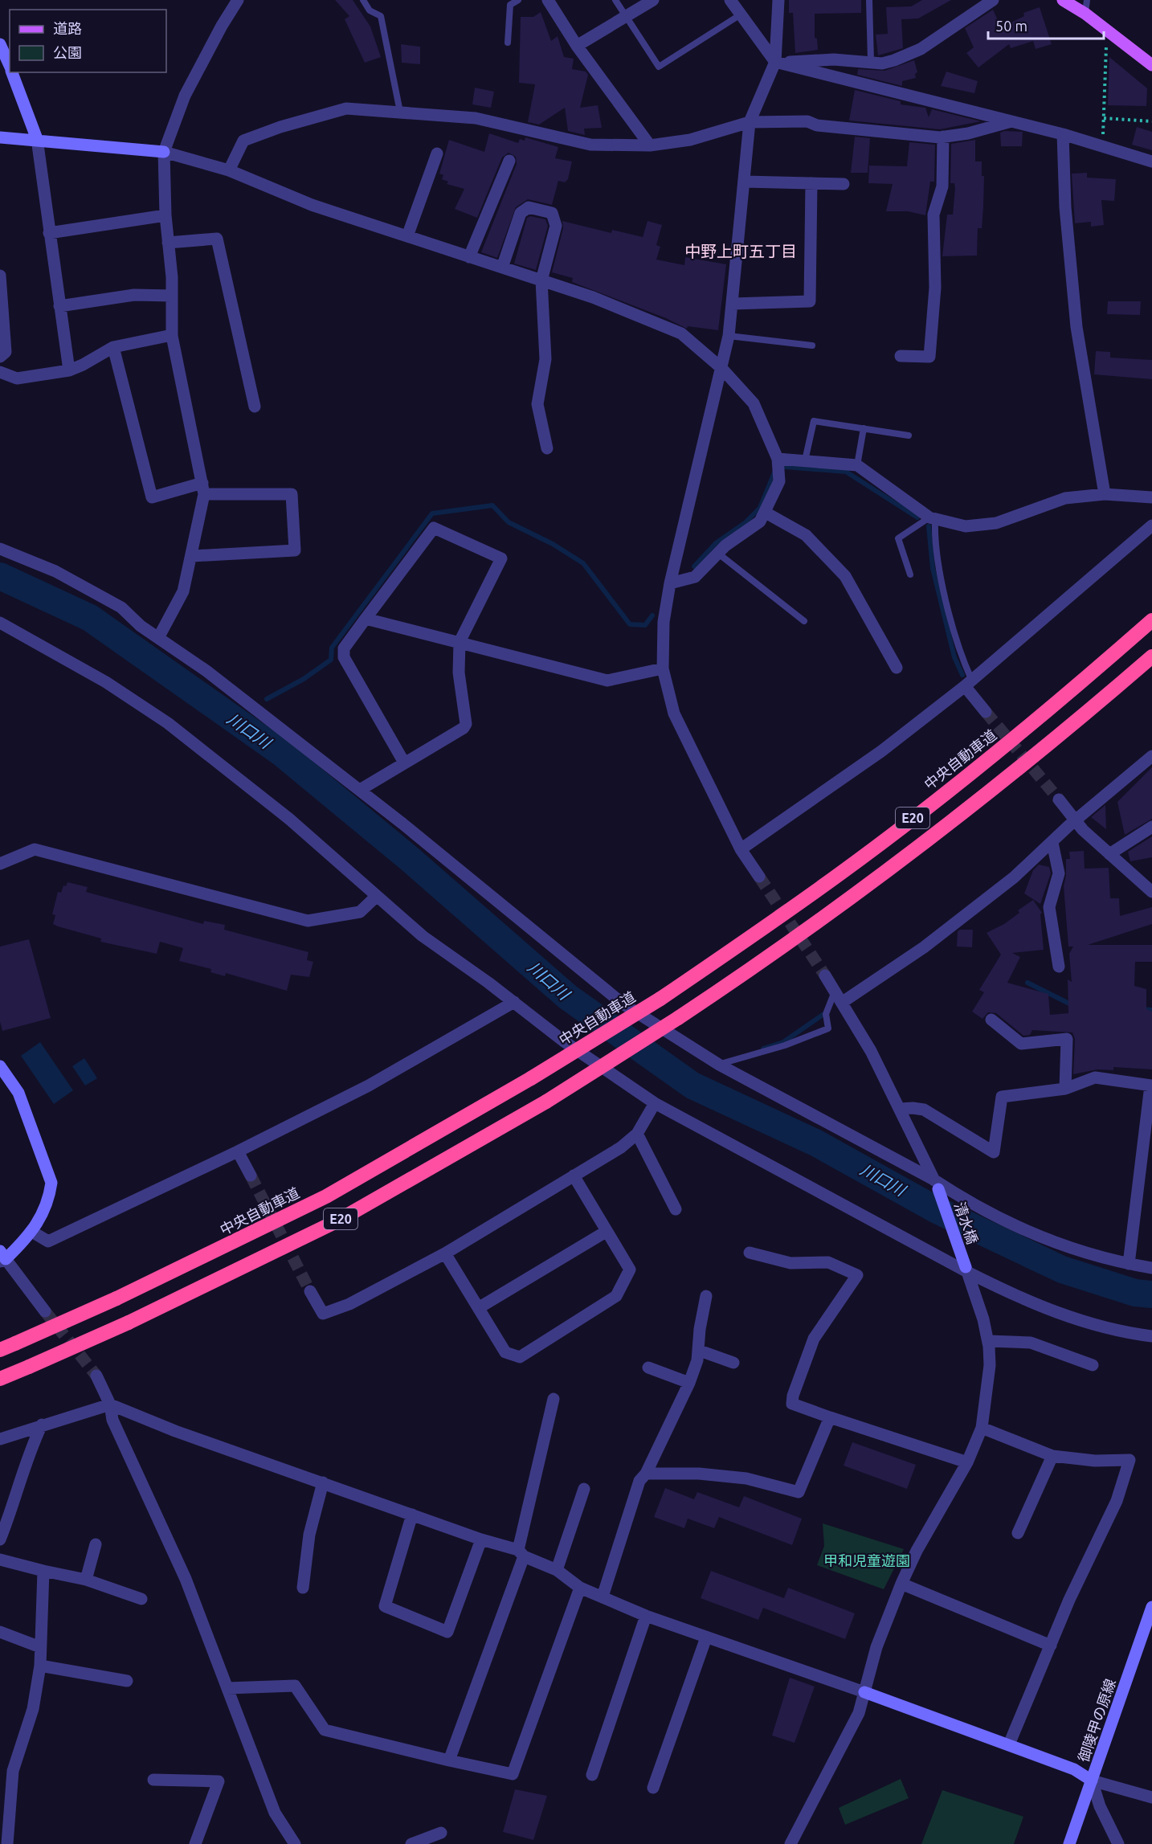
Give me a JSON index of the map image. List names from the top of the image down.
{
  "streets": {
    "highway": ["中央自動車道", "E20"],
    "street": ["清水橋", "御陵甲の原線"]
  },
  "districts": ["中野上町五丁目"],
  "water": ["川口川"],
  "parks": ["甲和児童遊園"],
  "legend": ["道路", "公園"],
  "scale_bar": "50 m"
}
